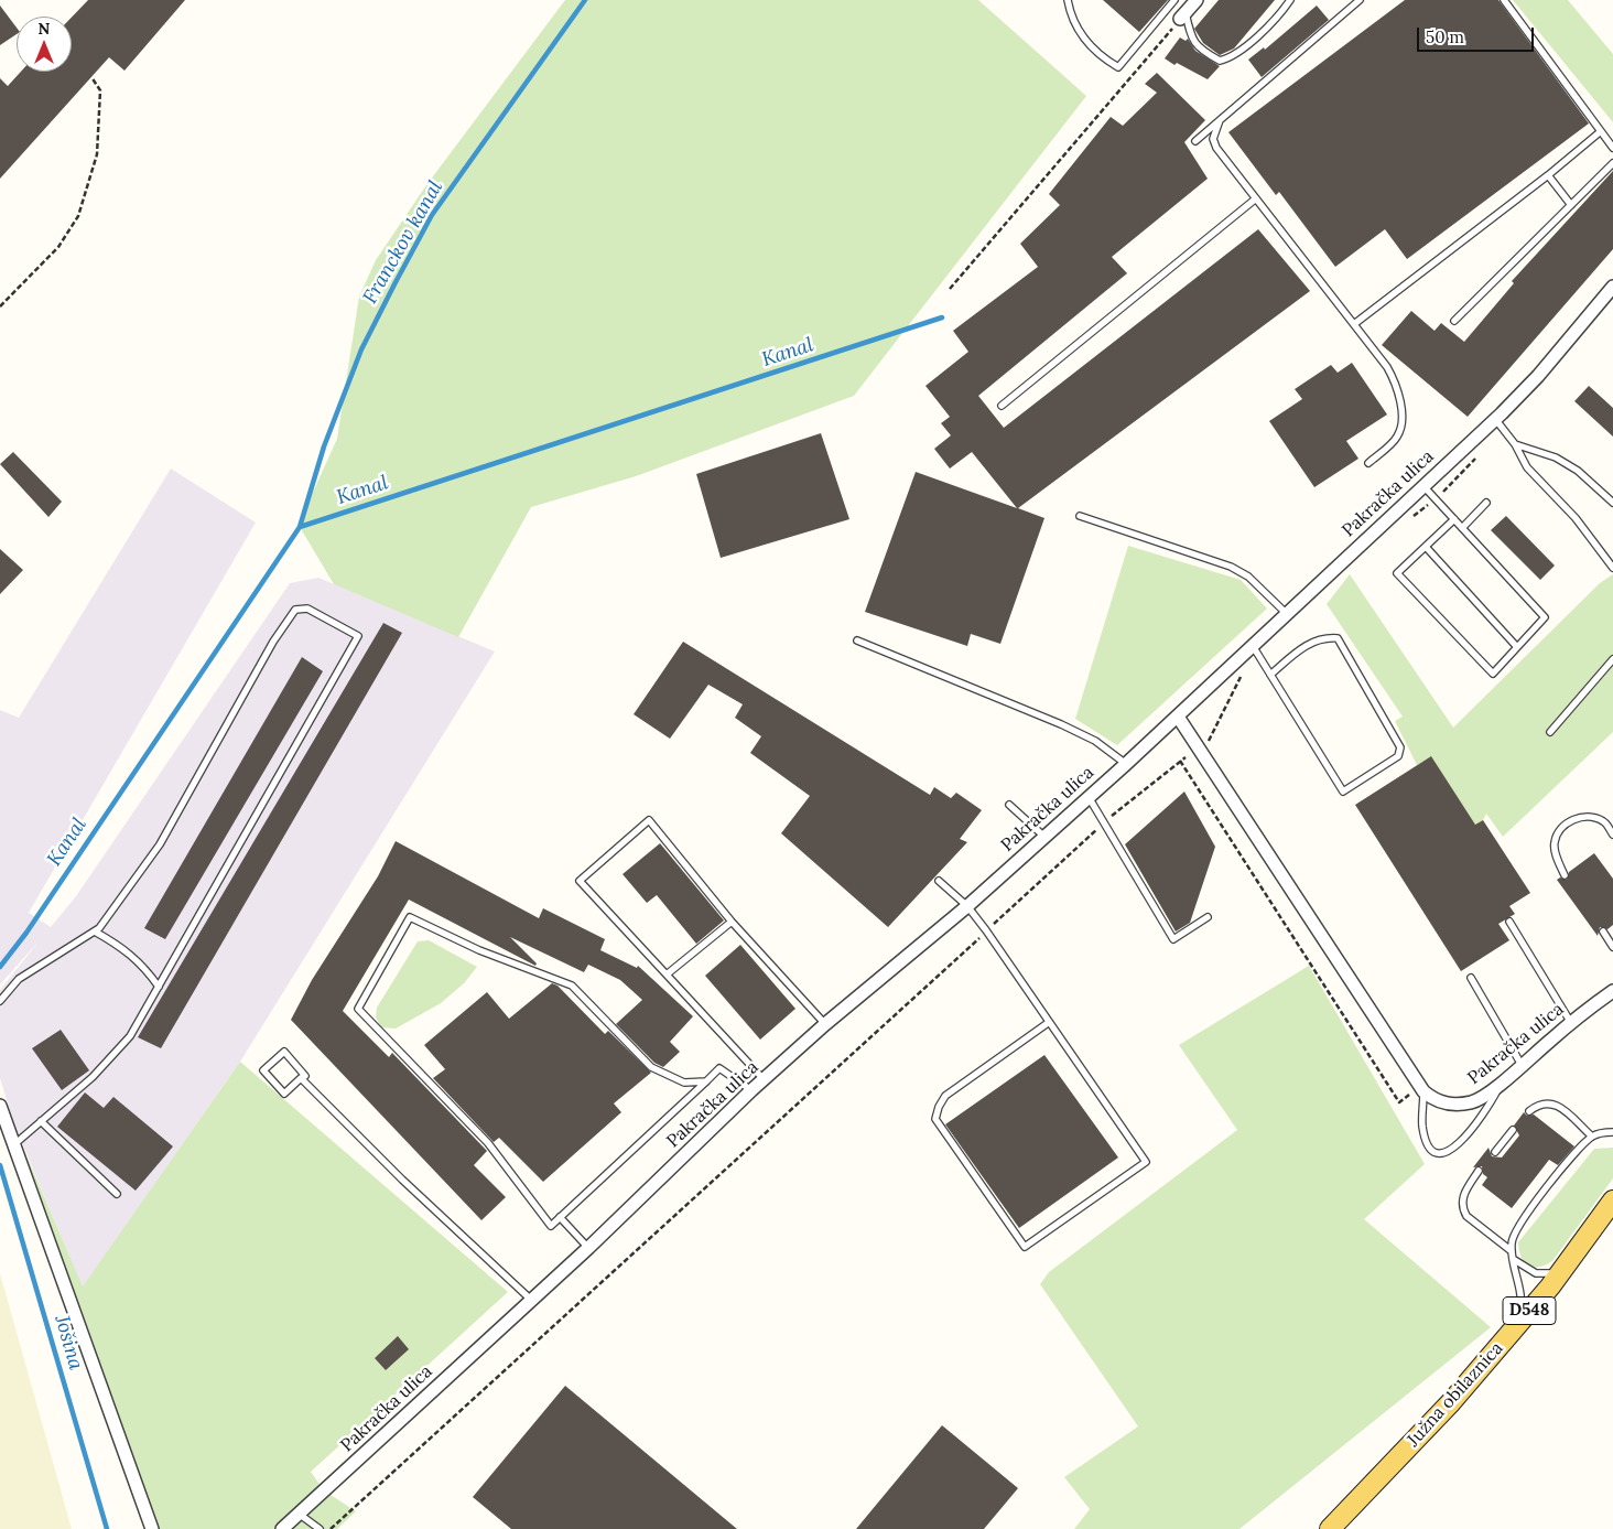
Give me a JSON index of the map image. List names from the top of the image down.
{
  "streets": {
    "main road": ["D548", "Južna obilaznica"],
    "street": ["Pakračka ulica"]
  },
  "water": ["Franckov kanal", "Kanal", "Jošina"],
  "scale_bar": "50 m",
  "north": "top"
}
